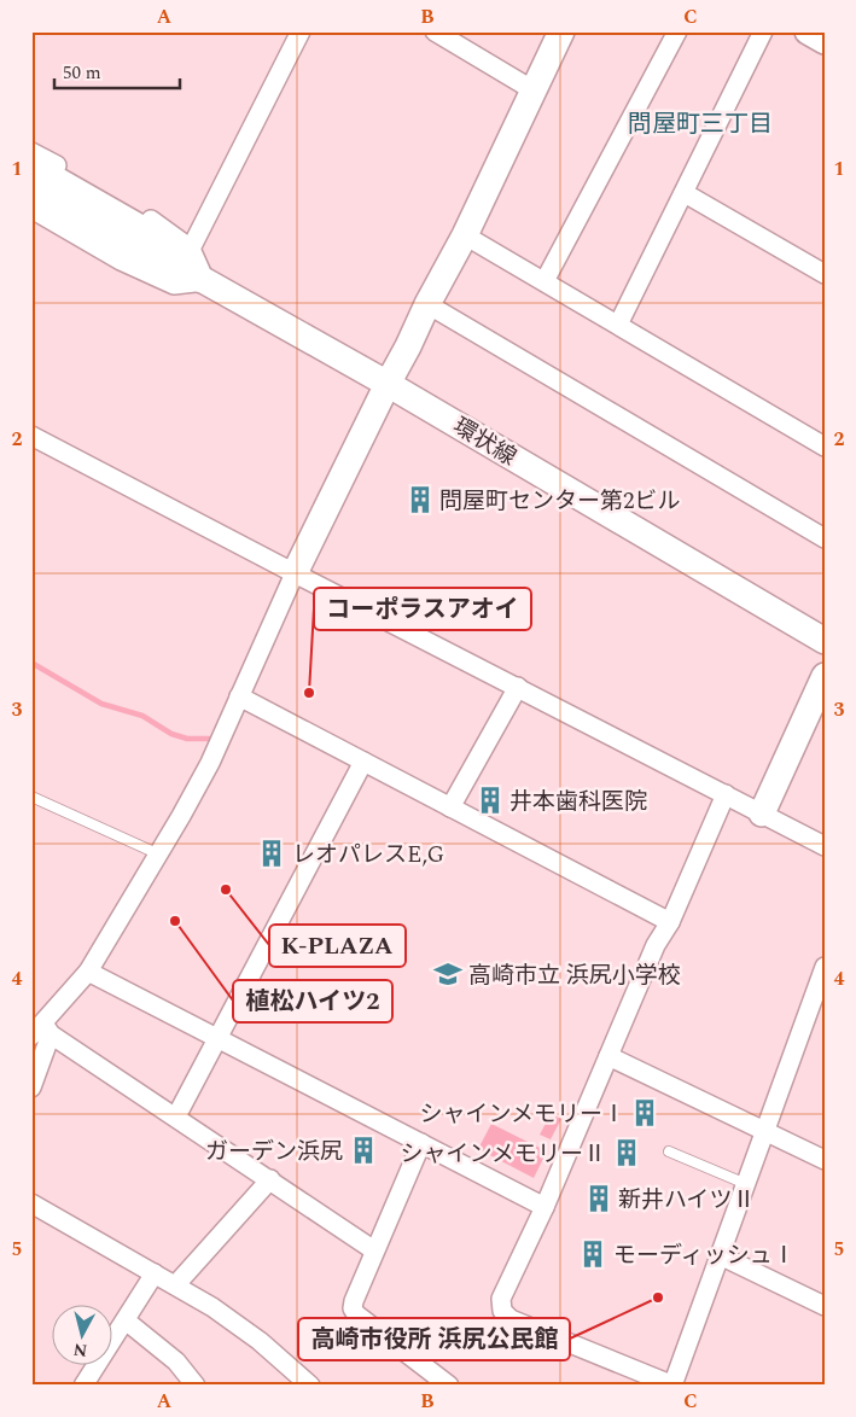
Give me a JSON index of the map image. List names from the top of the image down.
{
  "streets": {
    "street": ["環状線"]
  },
  "districts": ["問屋町三丁目"],
  "places": {
    "building": [
      "問屋町センター第2ビル",
      "井本歯科医院",
      "レオパレスE,G",
      "シャインメモリーⅠ",
      "ガーデン浜尻",
      "シャインメモリーⅡ",
      "新井ハイツⅡ",
      "モーディッシュⅠ"
    ],
    "other": [
      "コーポラスアオイ",
      "K-PLAZA",
      "植松ハイツ2",
      "高崎市役所 浜尻公民館"
    ],
    "school or university": ["高崎市立 浜尻小学校"]
  },
  "scale_bar": "50 m",
  "north": "bottom",
  "grid": {
    "columns": ["A", "B", "C"],
    "rows": [
      "1",
      "2",
      "3",
      "4",
      "5"
    ]
  }
}
